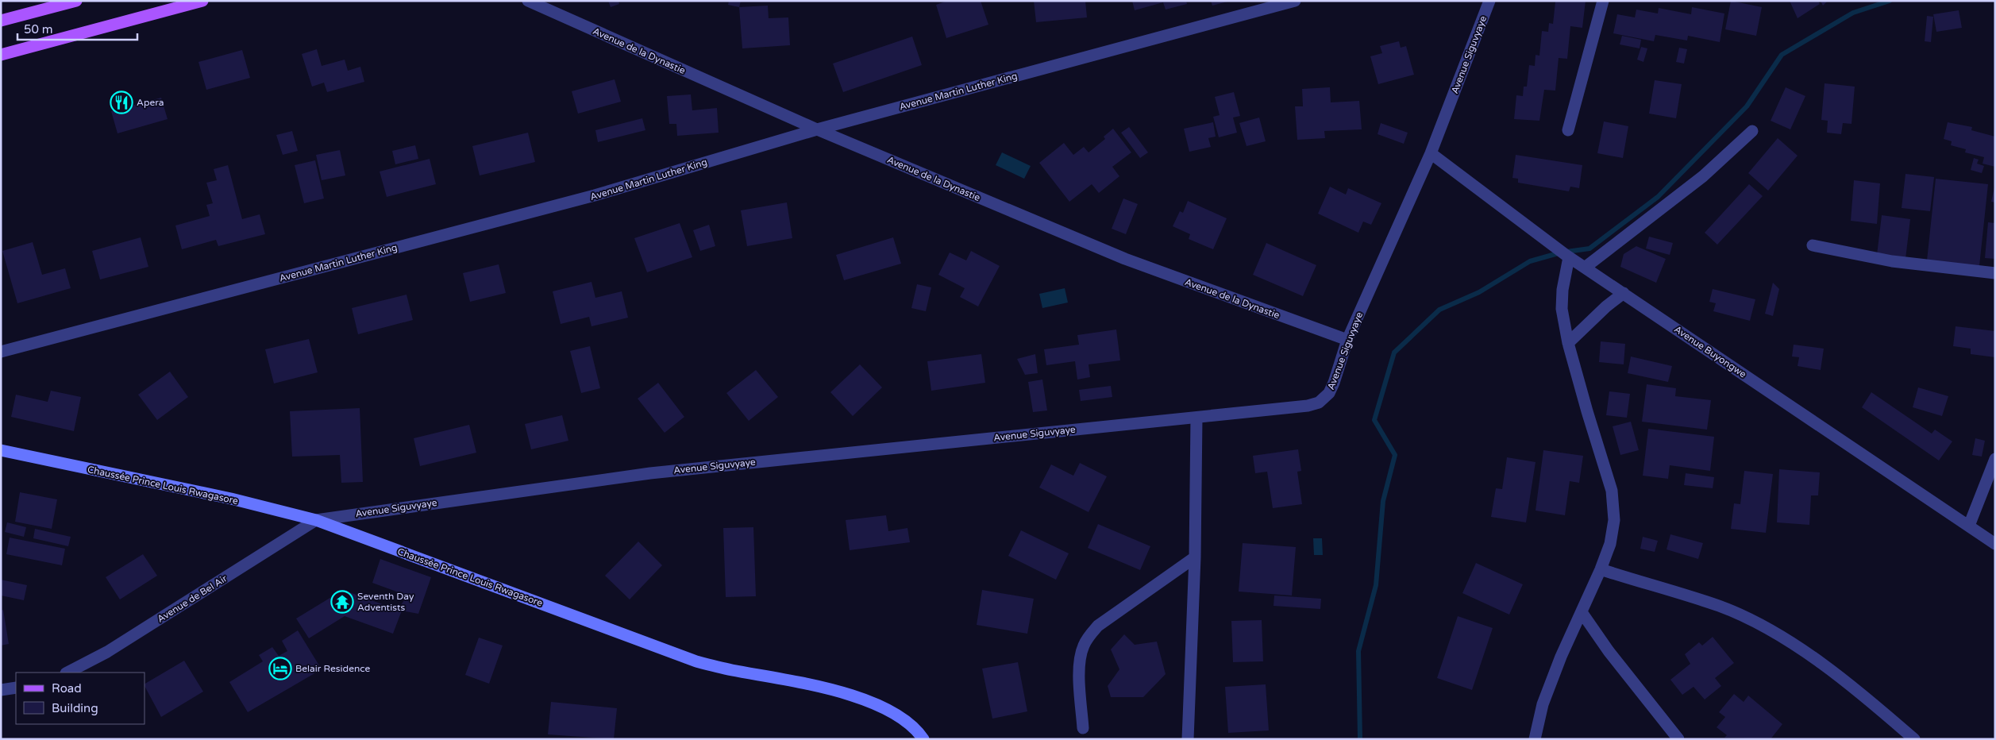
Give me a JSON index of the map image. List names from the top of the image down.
{
  "streets": {
    "street": [
      "Avenue de la Dynastie",
      "Avenue Siguvyaye",
      "Avenue Martin Luther King",
      "Avenue Buyongwe",
      "Chaussée Prince Louis Rwagasore",
      "Avenue de Bel Air"
    ]
  },
  "crossings": [
    ["Avenue de la Dynastie", "Avenue Siguvyaye"],
    ["Avenue de la Dynastie", "Avenue Martin Luther King"],
    ["Avenue Siguvyaye", "Avenue Buyongwe"],
    ["Avenue Siguvyaye", "Chaussée Prince Louis Rwagasore"],
    ["Avenue Siguvyaye", "Avenue de Bel Air"],
    ["Chaussée Prince Louis Rwagasore", "Avenue de Bel Air"]
  ],
  "places": {
    "restaurant": ["Apera"],
    "temple": ["Seventh Day Adventists"],
    "hotel": ["Belair Residence"]
  },
  "legend": ["Road", "Building"],
  "scale_bar": "50 m"
}
